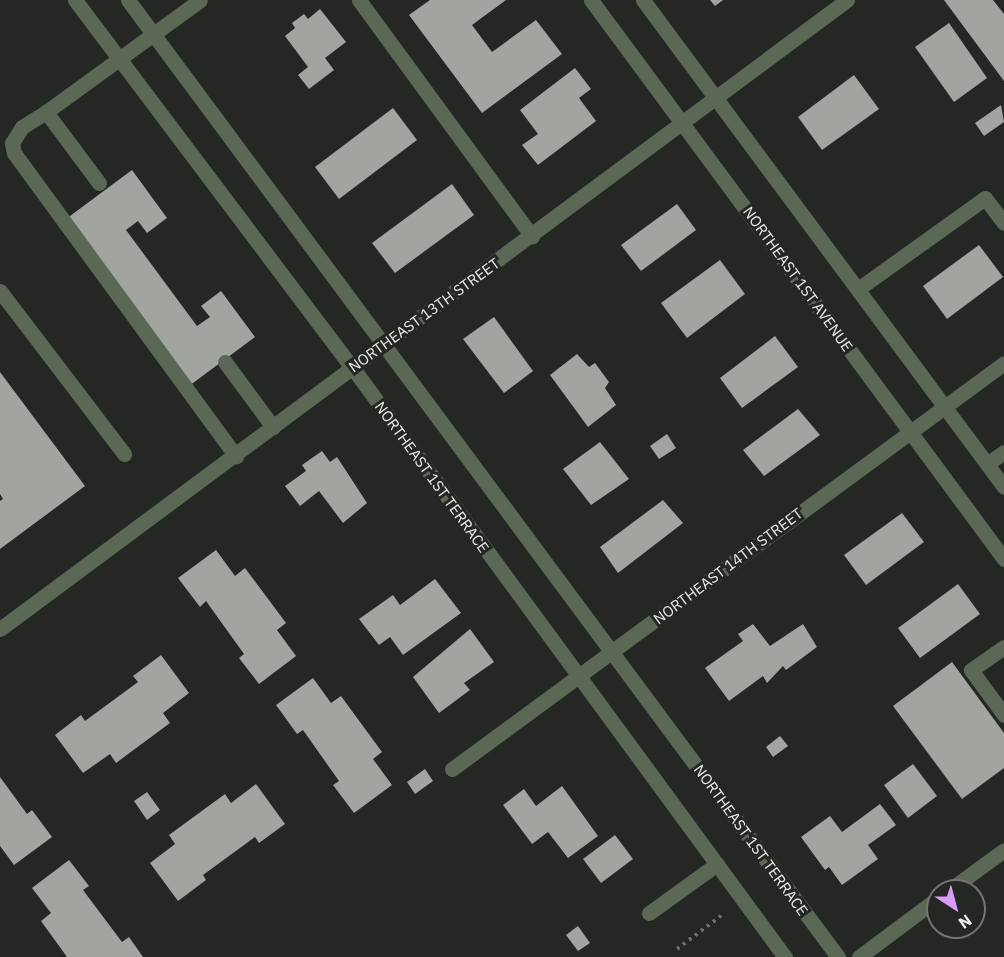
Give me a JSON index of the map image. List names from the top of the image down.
{
  "streets": {
    "street": [
      "NORTHEAST 1ST AVENUE",
      "NORTHEAST 13TH STREET",
      "NORTHEAST 1ST TERRACE",
      "NORTHEAST 14TH STREET"
    ]
  },
  "crossings": [
    ["NORTHEAST 1ST AVENUE", "NORTHEAST 13TH STREET"],
    ["NORTHEAST 1ST AVENUE", "NORTHEAST 14TH STREET"],
    ["NORTHEAST 13TH STREET", "NORTHEAST 1ST TERRACE"],
    ["NORTHEAST 1ST TERRACE", "NORTHEAST 14TH STREET"]
  ],
  "north": "bottom right"
}
